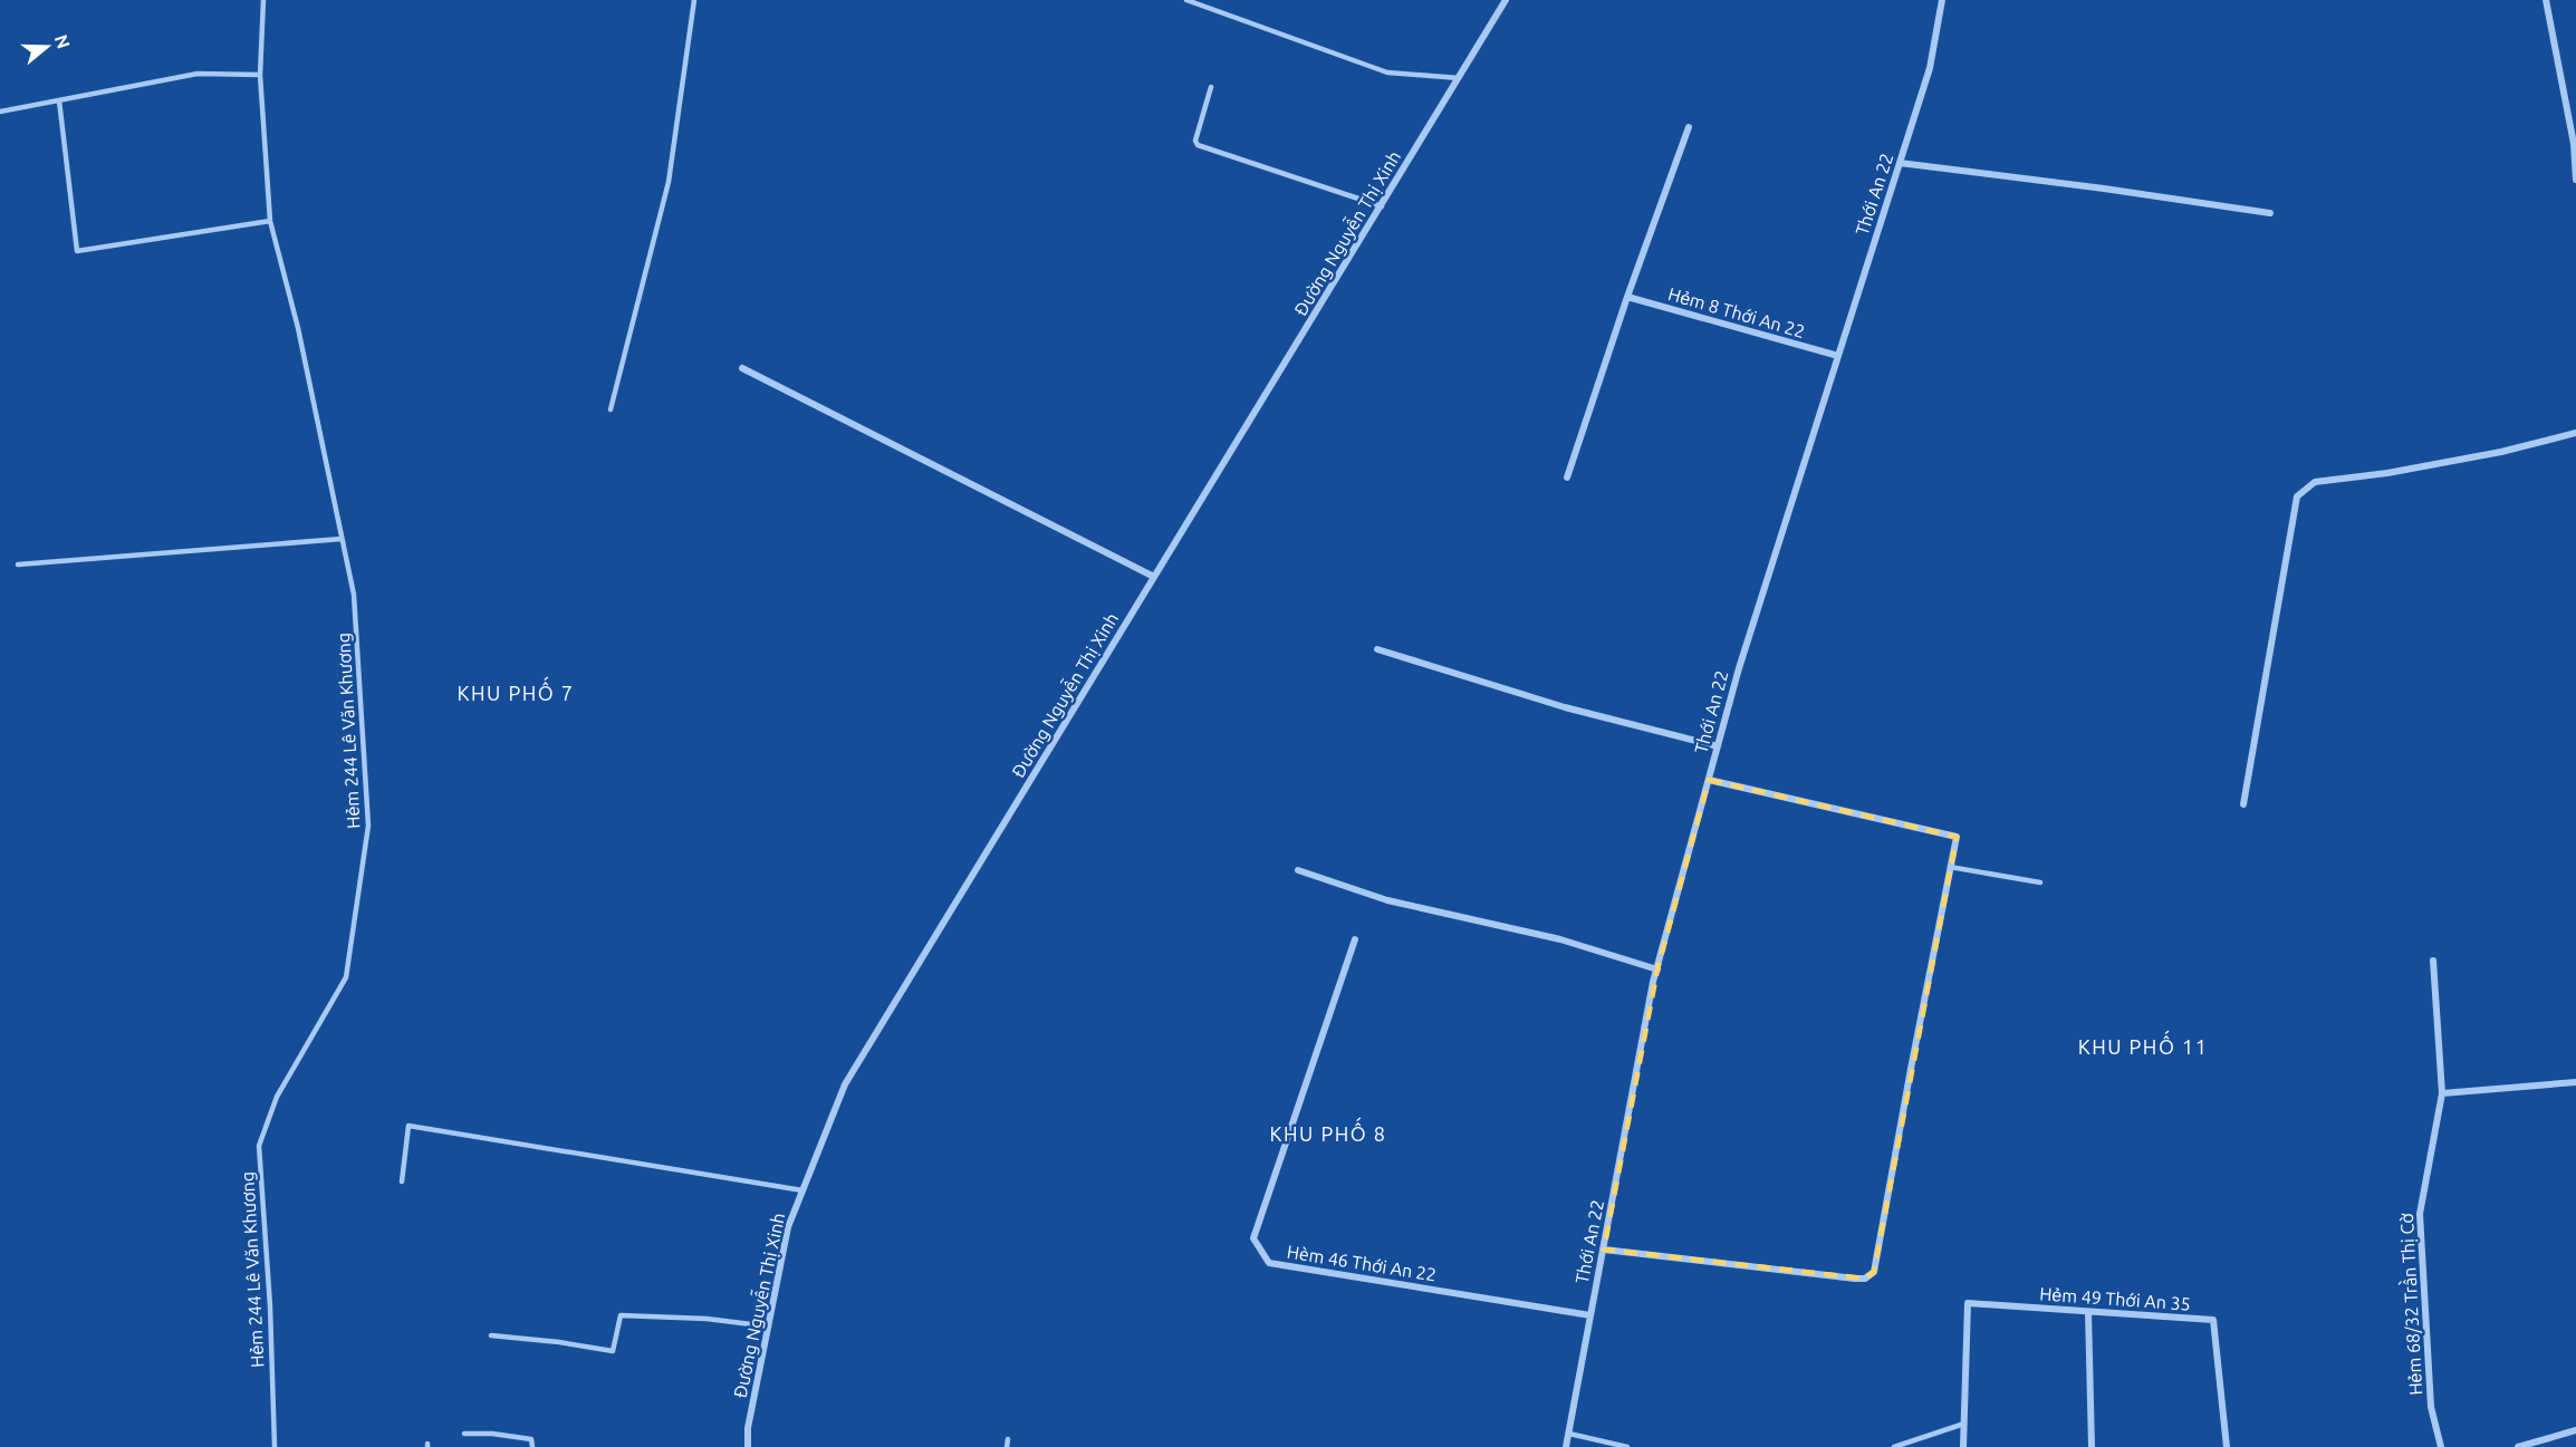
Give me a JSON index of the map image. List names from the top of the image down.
{
  "streets": {
    "street": [
      "Thới An 22",
      "Đường Nguyễn Thị Xinh",
      "Hẻm 8 Thới An 22",
      "Hèm 46 Thới An 22",
      "Hẻm 49 Thới An 35",
      "Hẻm 68/32 Trần Thị Cờ"
    ],
    "lane": ["Hẻm 244 Lê Văn Khương"]
  },
  "crossings": [
    ["Thới An 22", "Hẻm 8 Thới An 22"],
    ["Thới An 22", "Hèm 46 Thới An 22"]
  ],
  "districts": ["KHU PHỐ 7", "KHU PHỐ 11", "KHU PHỐ 8"],
  "north": "right"
}
